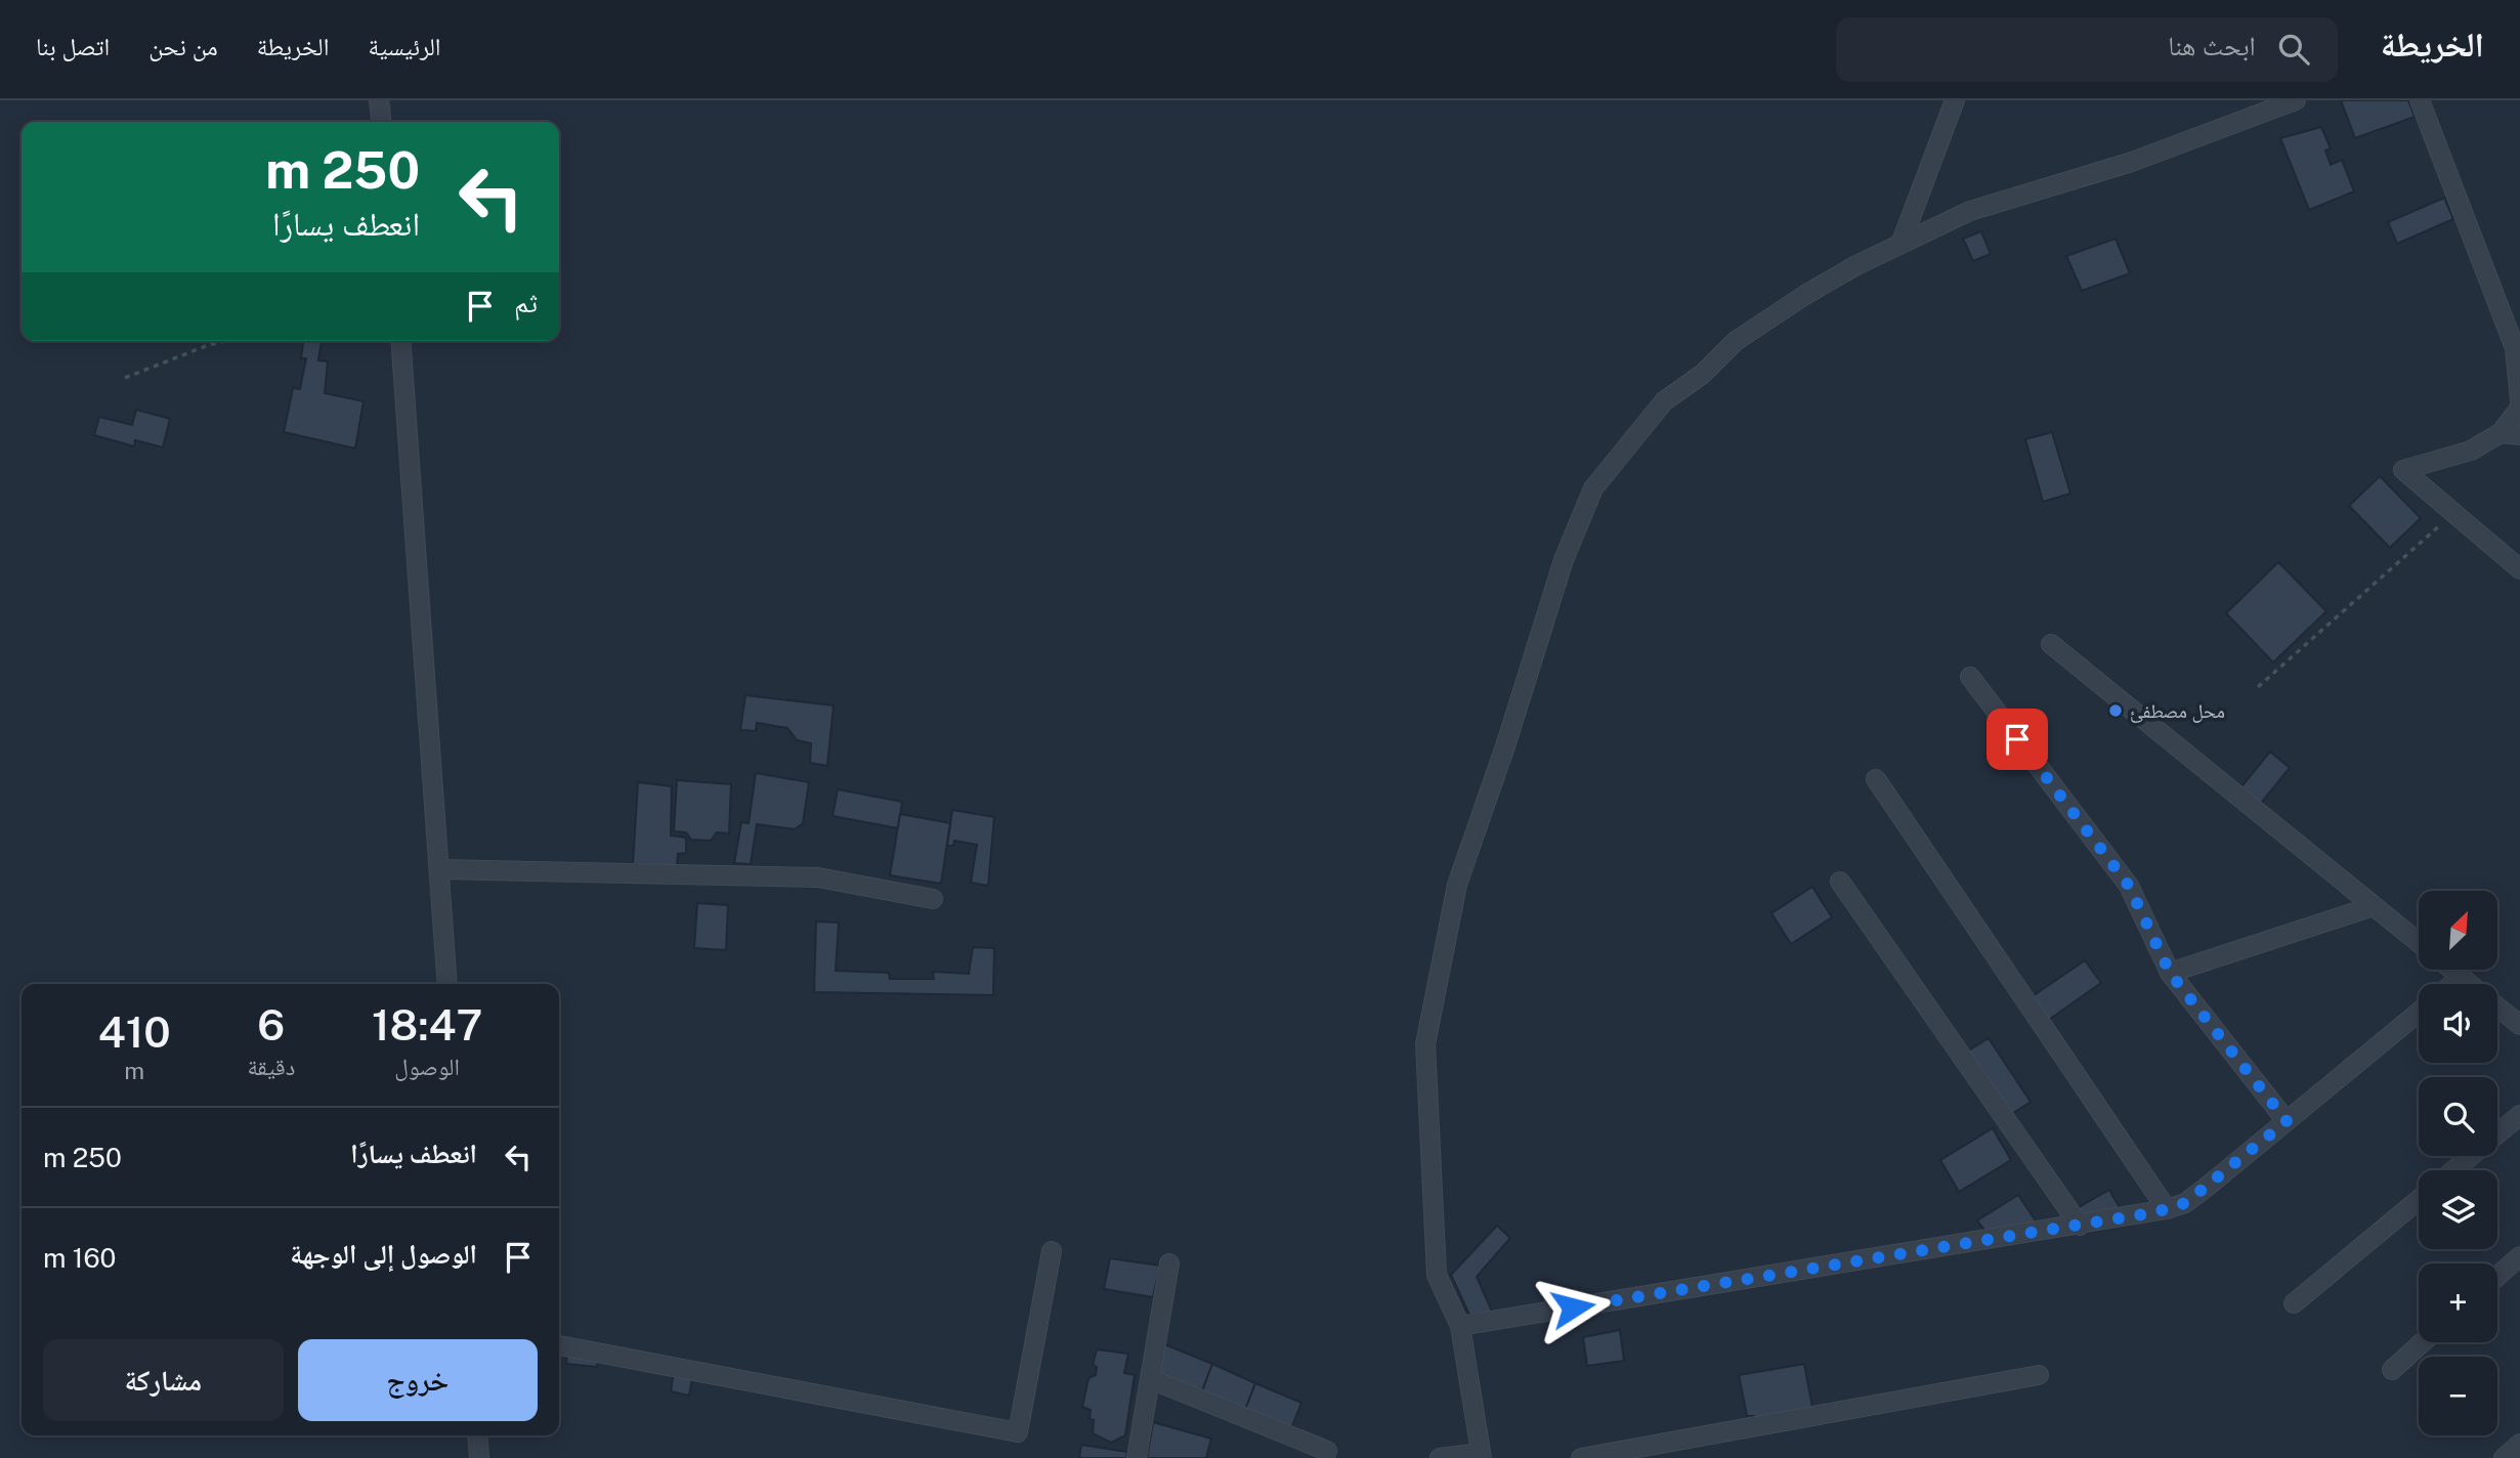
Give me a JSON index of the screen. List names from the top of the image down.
{
  "places": ["محل مصطفئ"],
  "north": "top right",
  "page": {
    "header": "الخريطة",
    "search": "ابحث هنا",
    "nav": [
      "الرئيسية",
      "الخريطة",
      "من نحن",
      "اتصل بنا"
    ],
    "turn": ["250 m", "انعطف يسارًا"],
    "then": "ثم",
    "map_buttons": ["+", "−"],
    "eta": [
      "18:47",
      "الوصول",
      "6",
      "دقيقة",
      "410",
      "m"
    ],
    "list": [
      {
        "name": "انعطف يسارًا",
        "value": "250 m"
      },
      {
        "name": "الوصول إلى الوجهة",
        "value": "160 m"
      }
    ],
    "buttons": ["خروج", "مشاركة"]
  }
}
